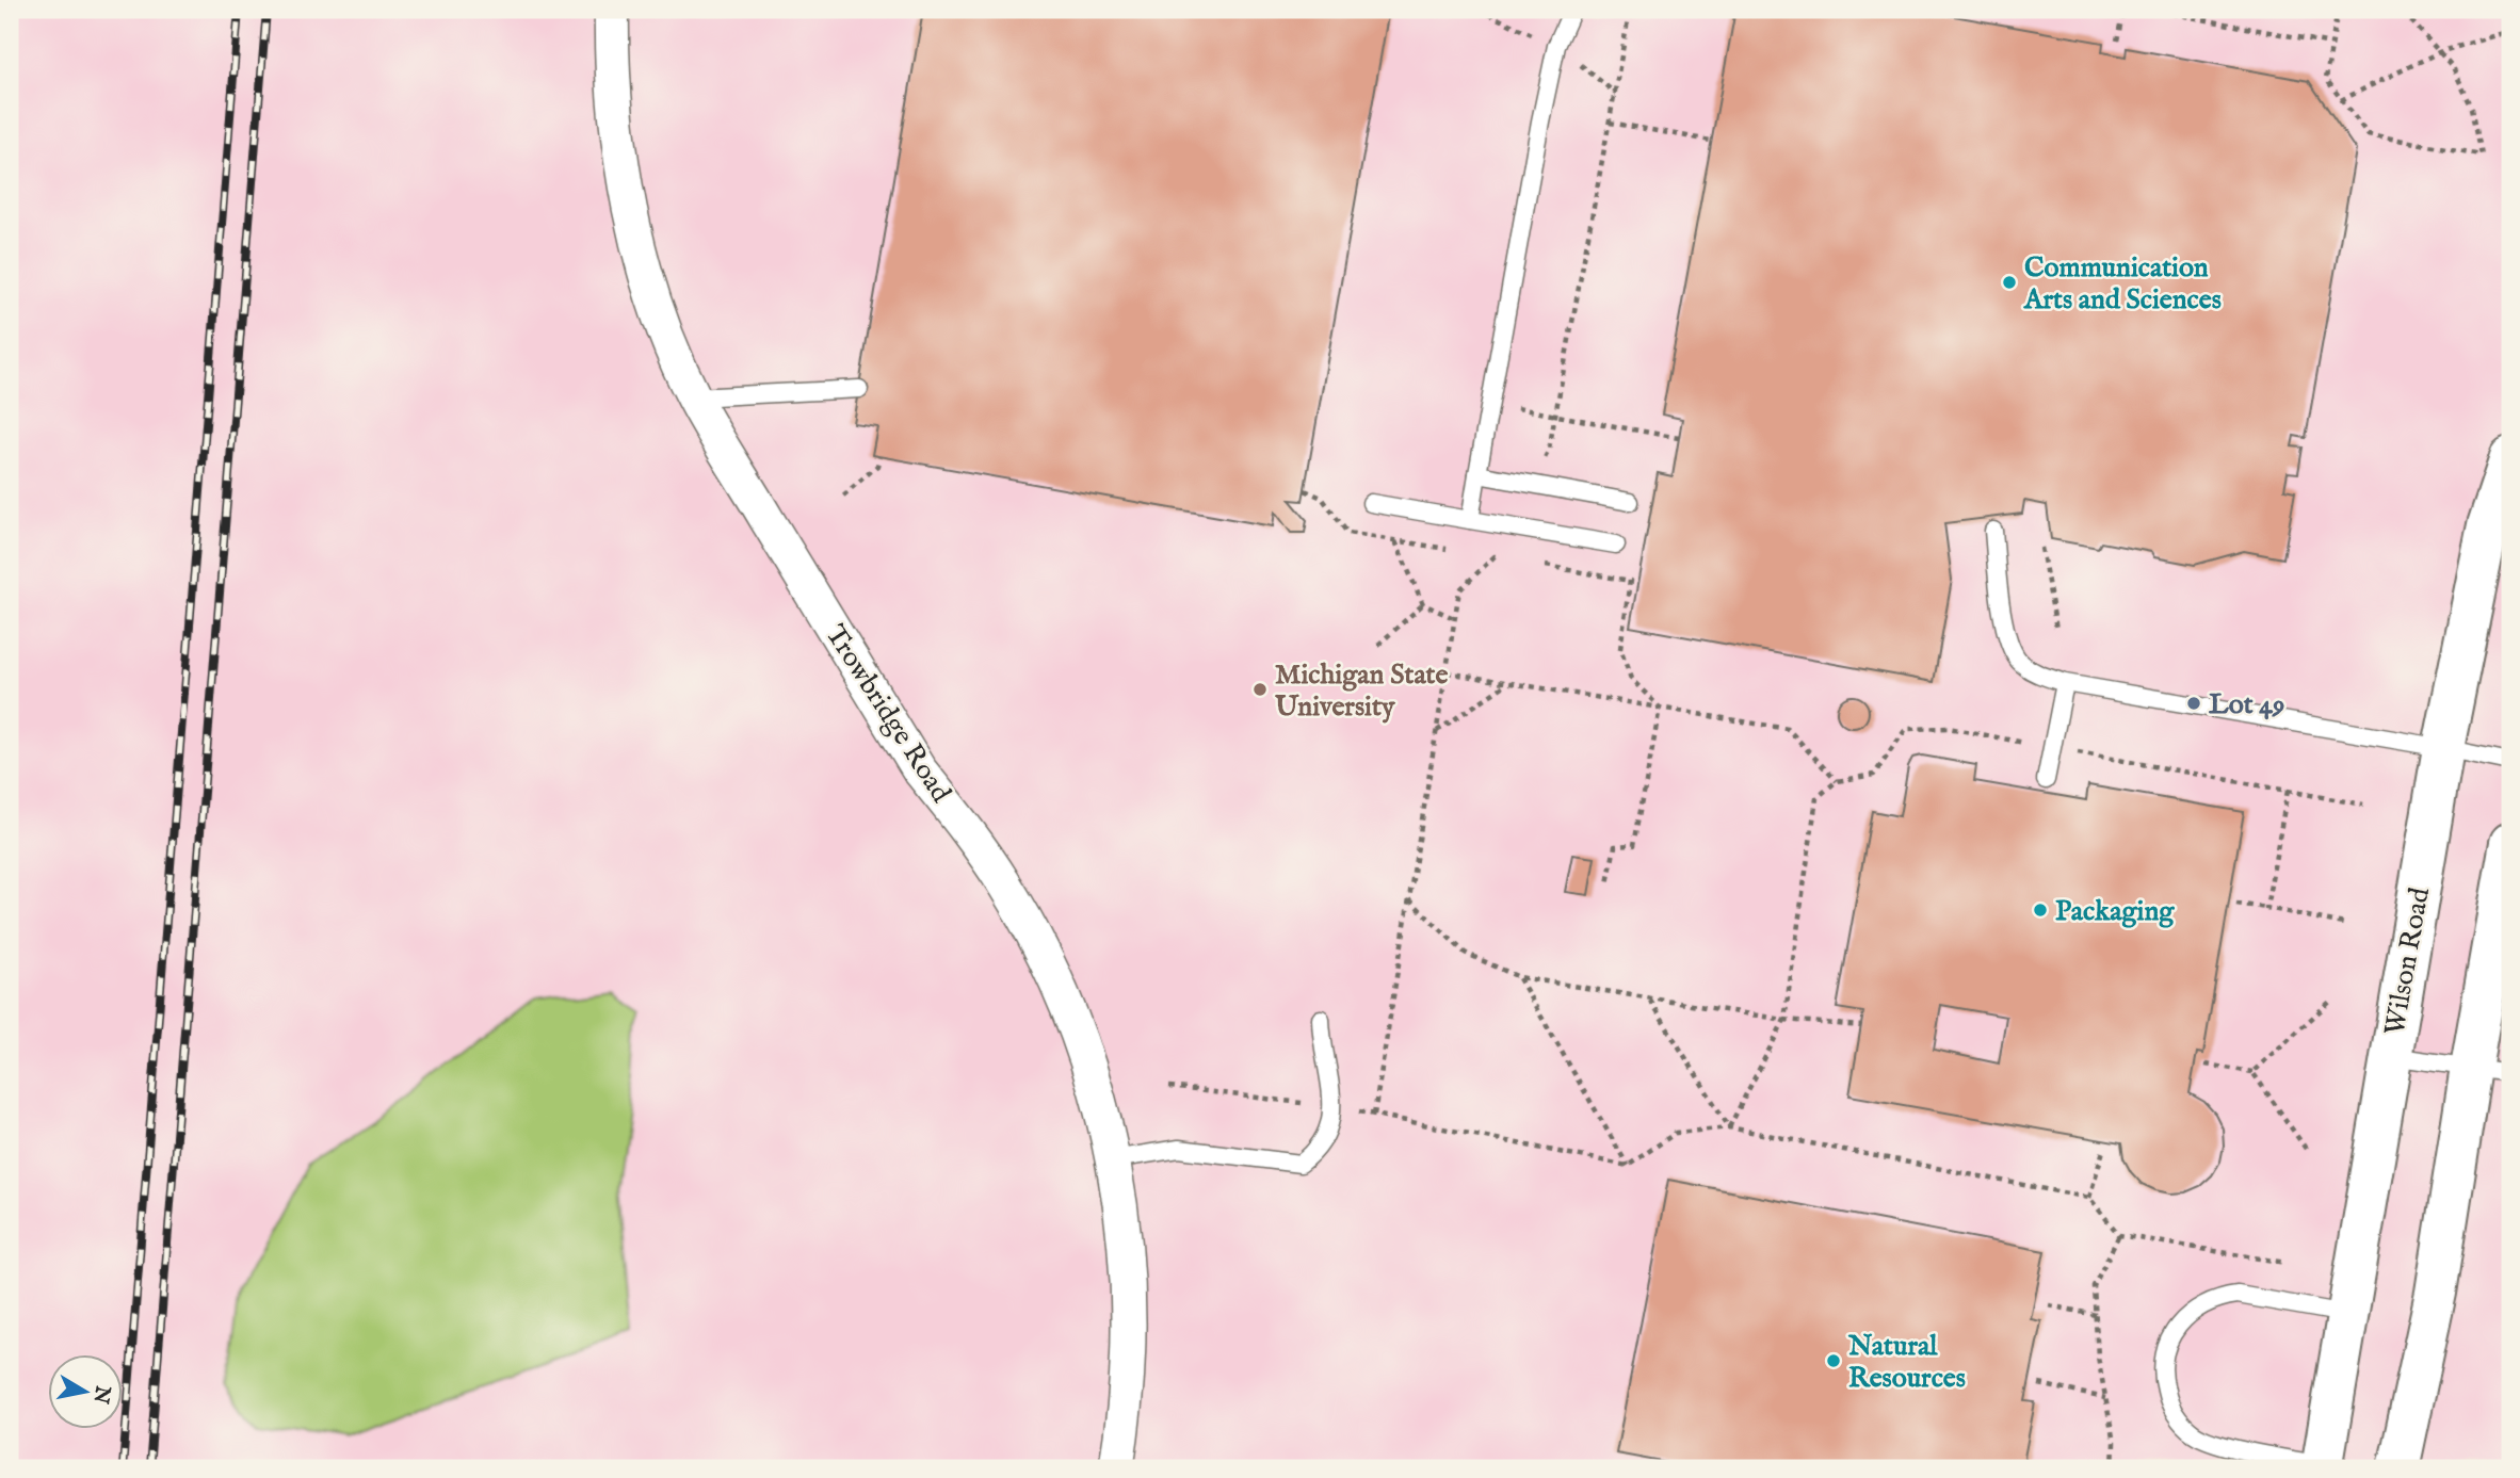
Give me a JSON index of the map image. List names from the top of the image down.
{
  "streets": {
    "street": ["Trowbridge Road", "Wilson Road"]
  },
  "places": [
    "Communication Arts and Sciences",
    "Michigan State University",
    "Lot 49",
    "Packaging",
    "Natural Resources"
  ],
  "north": "right"
}
